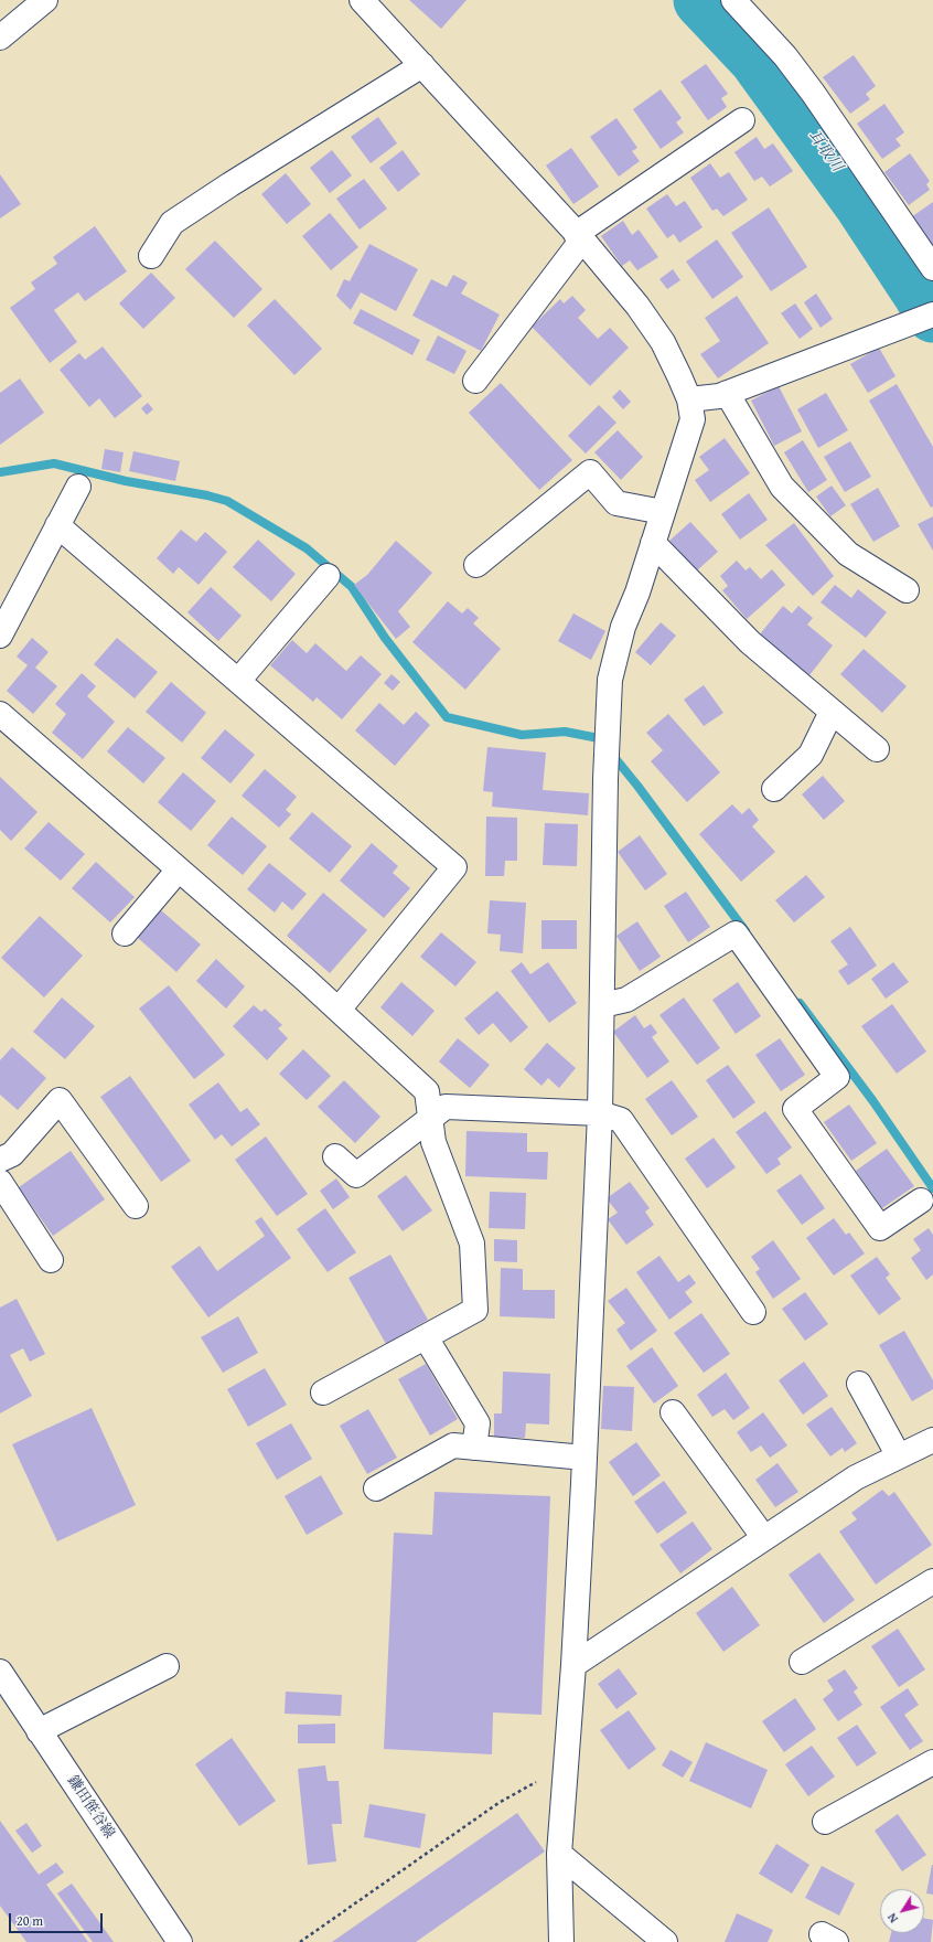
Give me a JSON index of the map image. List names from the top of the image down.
{
  "streets": {
    "street": ["鎌田笹谷線"]
  },
  "water": ["耳取川"],
  "scale_bar": "20 m",
  "north": "bottom left"
}
